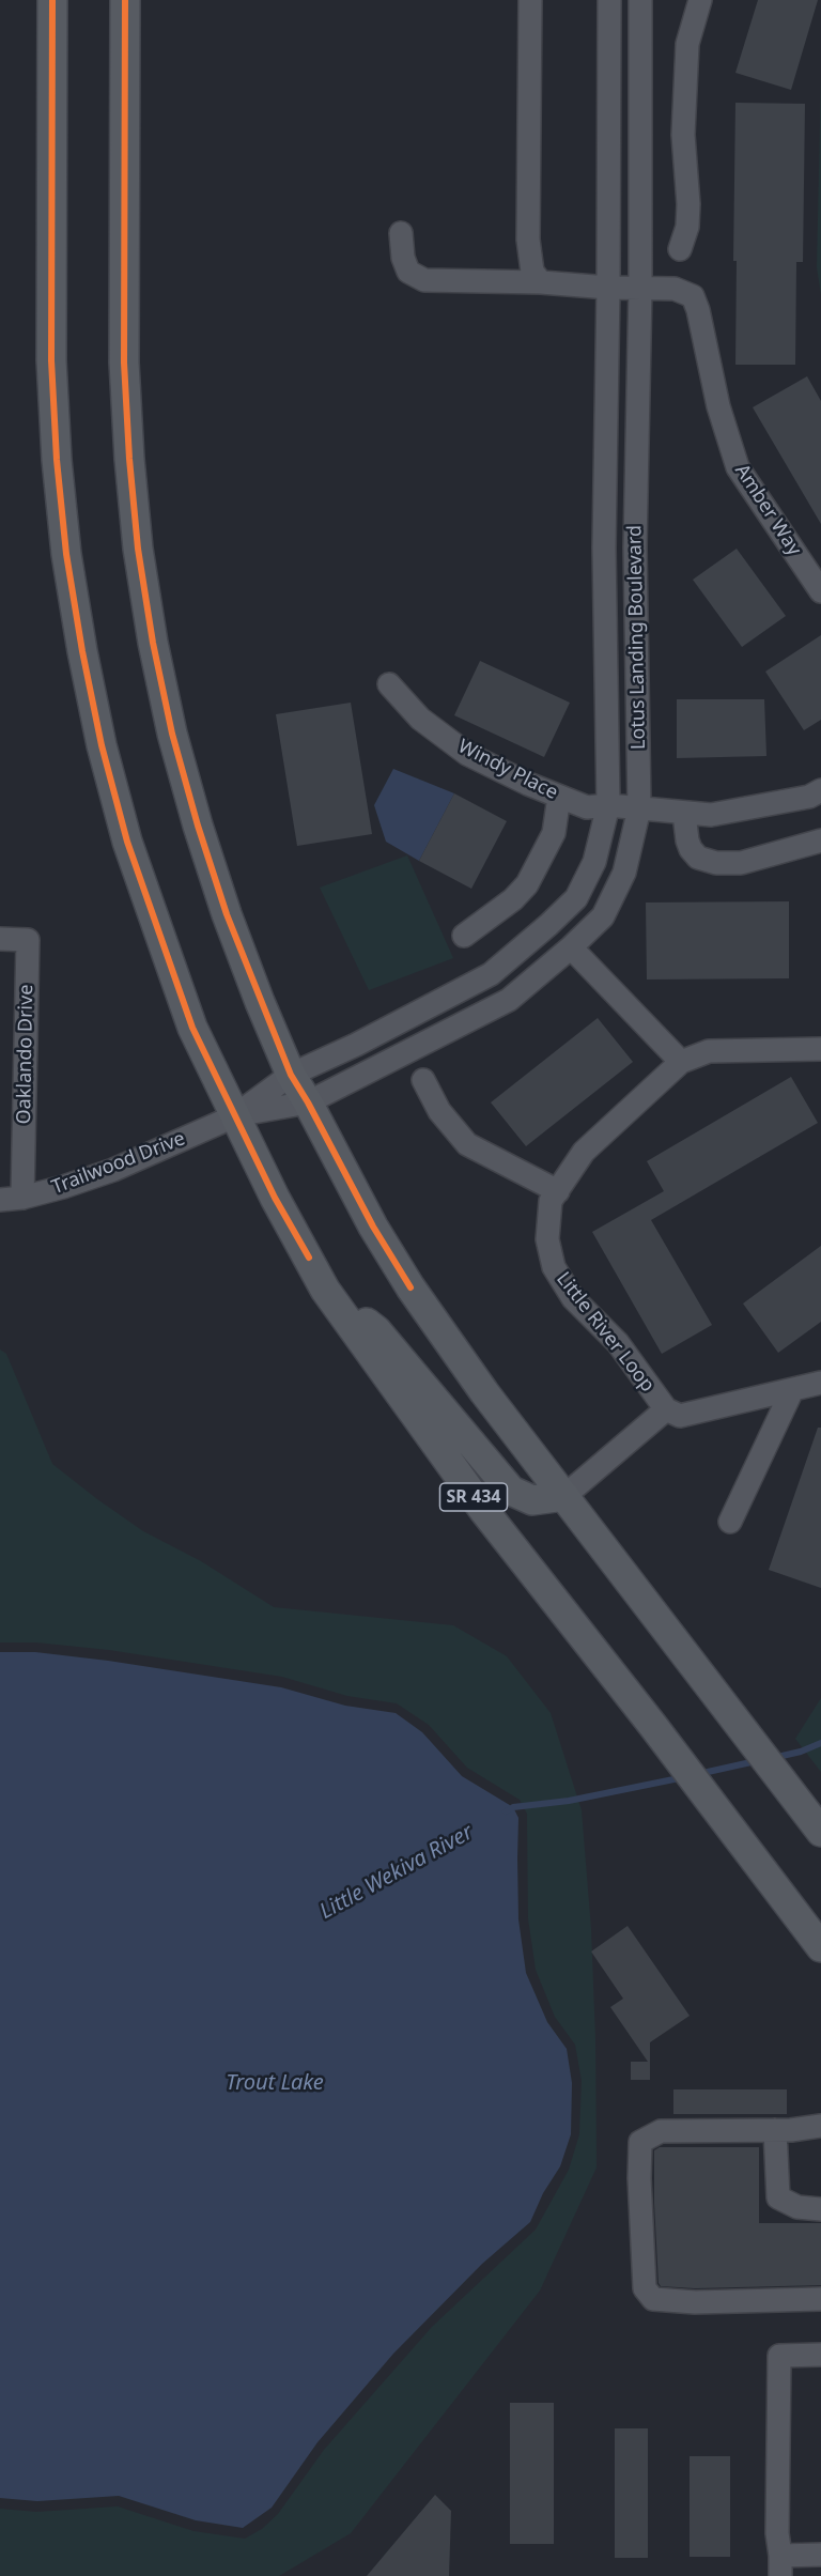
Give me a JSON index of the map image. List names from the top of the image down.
{
  "streets": {
    "main road": ["SR 434"],
    "street": [
      "Amber Way",
      "Lotus Landing Boulevard",
      "Windy Place",
      "Oaklando Drive",
      "Trailwood Drive",
      "Little River Loop"
    ]
  },
  "crossings": [
    ["Amber Way", "Lotus Landing Boulevard"],
    ["Lotus Landing Boulevard", "Windy Place"],
    ["Lotus Landing Boulevard", "Trailwood Drive"],
    ["Oaklando Drive", "Trailwood Drive"],
    ["Trailwood Drive", "SR 434"]
  ],
  "water": ["Little Wekiva River", "Trout Lake"]
}
